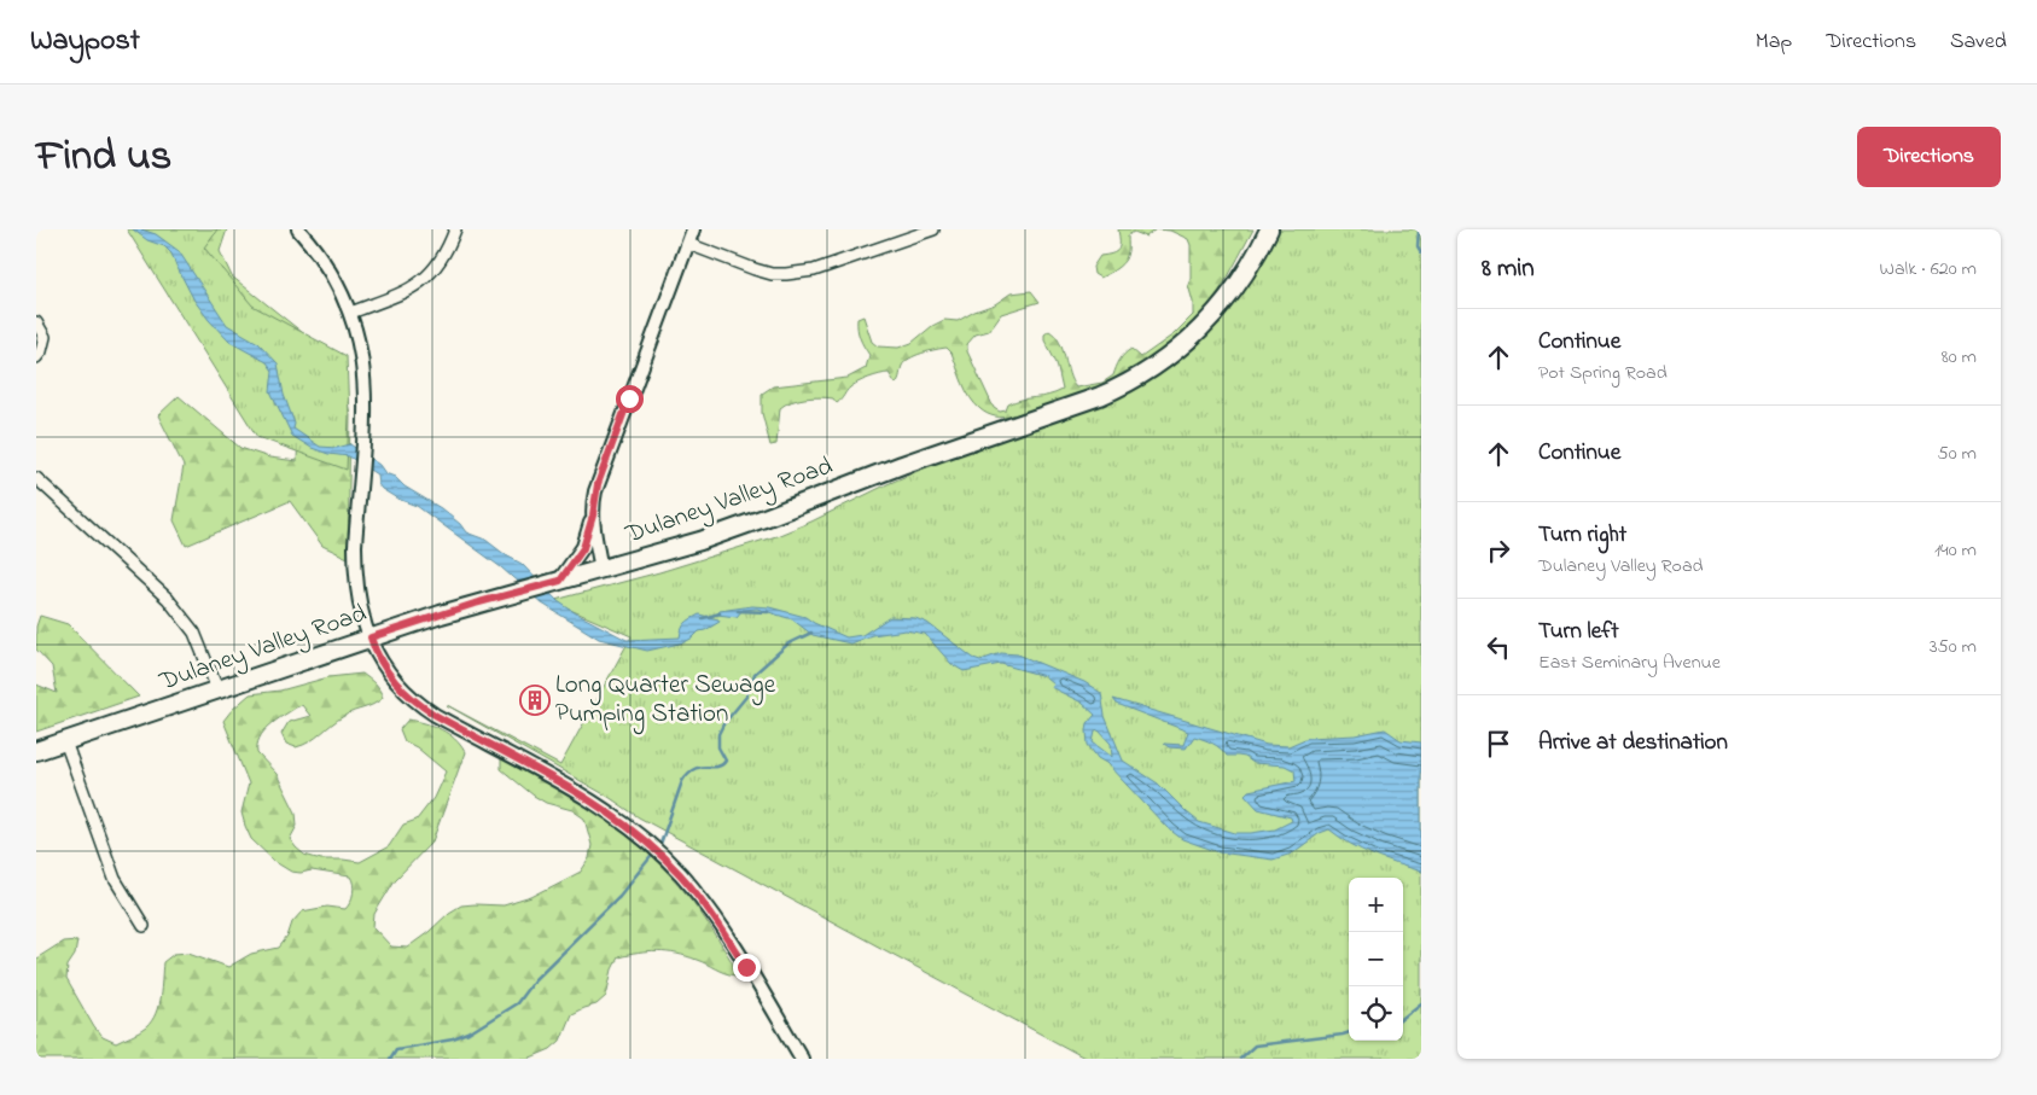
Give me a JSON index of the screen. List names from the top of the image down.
{
  "streets": {
    "main road": ["Dulaney Valley Road"]
  },
  "places": {
    "building": ["Long Quarter Sewage Pumping Station"]
  },
  "page": {
    "header": "Waypost",
    "nav": ["Map", "Directions", "Saved"],
    "title": "Find us",
    "buttons": "Directions",
    "heading": ["8 min", "Walk · 620 m"],
    "list": [
      ["Continue", "Pot Spring Road", "80 m"],
      ["Continue", "50 m"],
      ["Turn right", "Dulaney Valley Road", "140 m"],
      ["Turn left", "East Seminary Avenue", "350 m"],
      "Arrive at destination"
    ],
    "map_buttons": ["+", "−"]
  }
}
